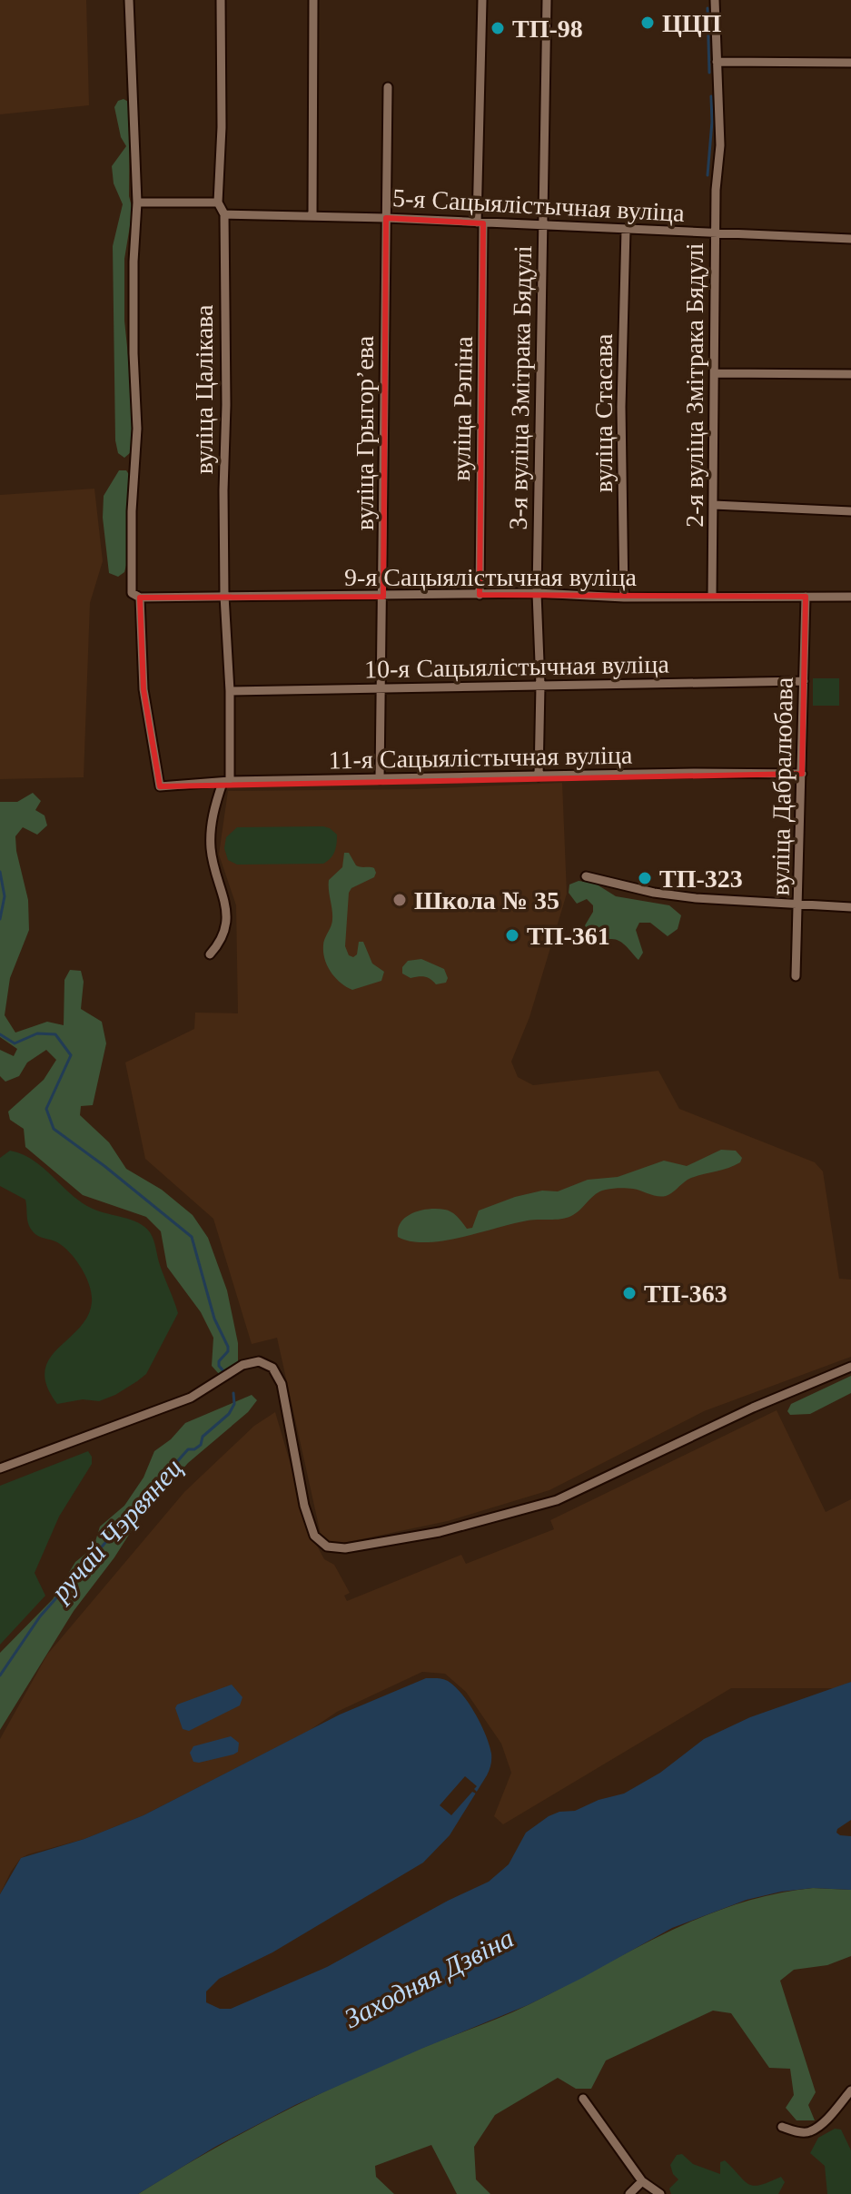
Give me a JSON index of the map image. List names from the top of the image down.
{
  "streets": {
    "street": [
      "5-я Сацыялістычная вуліца",
      "2-я вуліца Змітрака Бядулі",
      "3-я вуліца Змітрака Бядулі",
      "вуліца Цалікава",
      "вуліца Рэпіна",
      "вуліца Стасава",
      "вуліца Грыгорʼева",
      "9-я Сацыялістычная вуліца",
      "10-я Сацыялістычная вуліца",
      "11-я Сацыялістычная вуліца",
      "вуліца Дабралюбава"
    ]
  },
  "crossings": [
    ["5-я Сацыялістычная вуліца", "2-я вуліца Змітрака Бядулі"],
    ["5-я Сацыялістычная вуліца", "3-я вуліца Змітрака Бядулі"],
    ["5-я Сацыялістычная вуліца", "вуліца Цалікава"],
    ["5-я Сацыялістычная вуліца", "вуліца Рэпіна"],
    ["5-я Сацыялістычная вуліца", "вуліца Стасава"],
    ["5-я Сацыялістычная вуліца", "вуліца Грыгорʼева"],
    ["2-я вуліца Змітрака Бядулі", "9-я Сацыялістычная вуліца"],
    ["3-я вуліца Змітрака Бядулі", "9-я Сацыялістычная вуліца"],
    ["3-я вуліца Змітрака Бядулі", "10-я Сацыялістычная вуліца"],
    ["3-я вуліца Змітрака Бядулі", "11-я Сацыялістычная вуліца"],
    ["вуліца Цалікава", "9-я Сацыялістычная вуліца"],
    ["вуліца Цалікава", "10-я Сацыялістычная вуліца"],
    ["вуліца Цалікава", "11-я Сацыялістычная вуліца"],
    ["вуліца Рэпіна", "9-я Сацыялістычная вуліца"],
    ["вуліца Стасава", "9-я Сацыялістычная вуліца"],
    ["вуліца Грыгорʼева", "9-я Сацыялістычная вуліца"],
    ["вуліца Грыгорʼева", "10-я Сацыялістычная вуліца"],
    ["вуліца Грыгорʼева", "11-я Сацыялістычная вуліца"],
    ["9-я Сацыялістычная вуліца", "11-я Сацыялістычная вуліца"],
    ["9-я Сацыялістычная вуліца", "вуліца Дабралюбава"],
    ["10-я Сацыялістычная вуліца", "вуліца Дабралюбава"],
    ["11-я Сацыялістычная вуліца", "вуліца Дабралюбава"]
  ],
  "water": ["ручай Чэрвянец", "Заходняя Дзвіна"],
  "places": [
    "ЦЦП",
    "ТП-98",
    "ТП-323",
    "Школа № 35",
    "ТП-361",
    "ТП-363"
  ]
}
